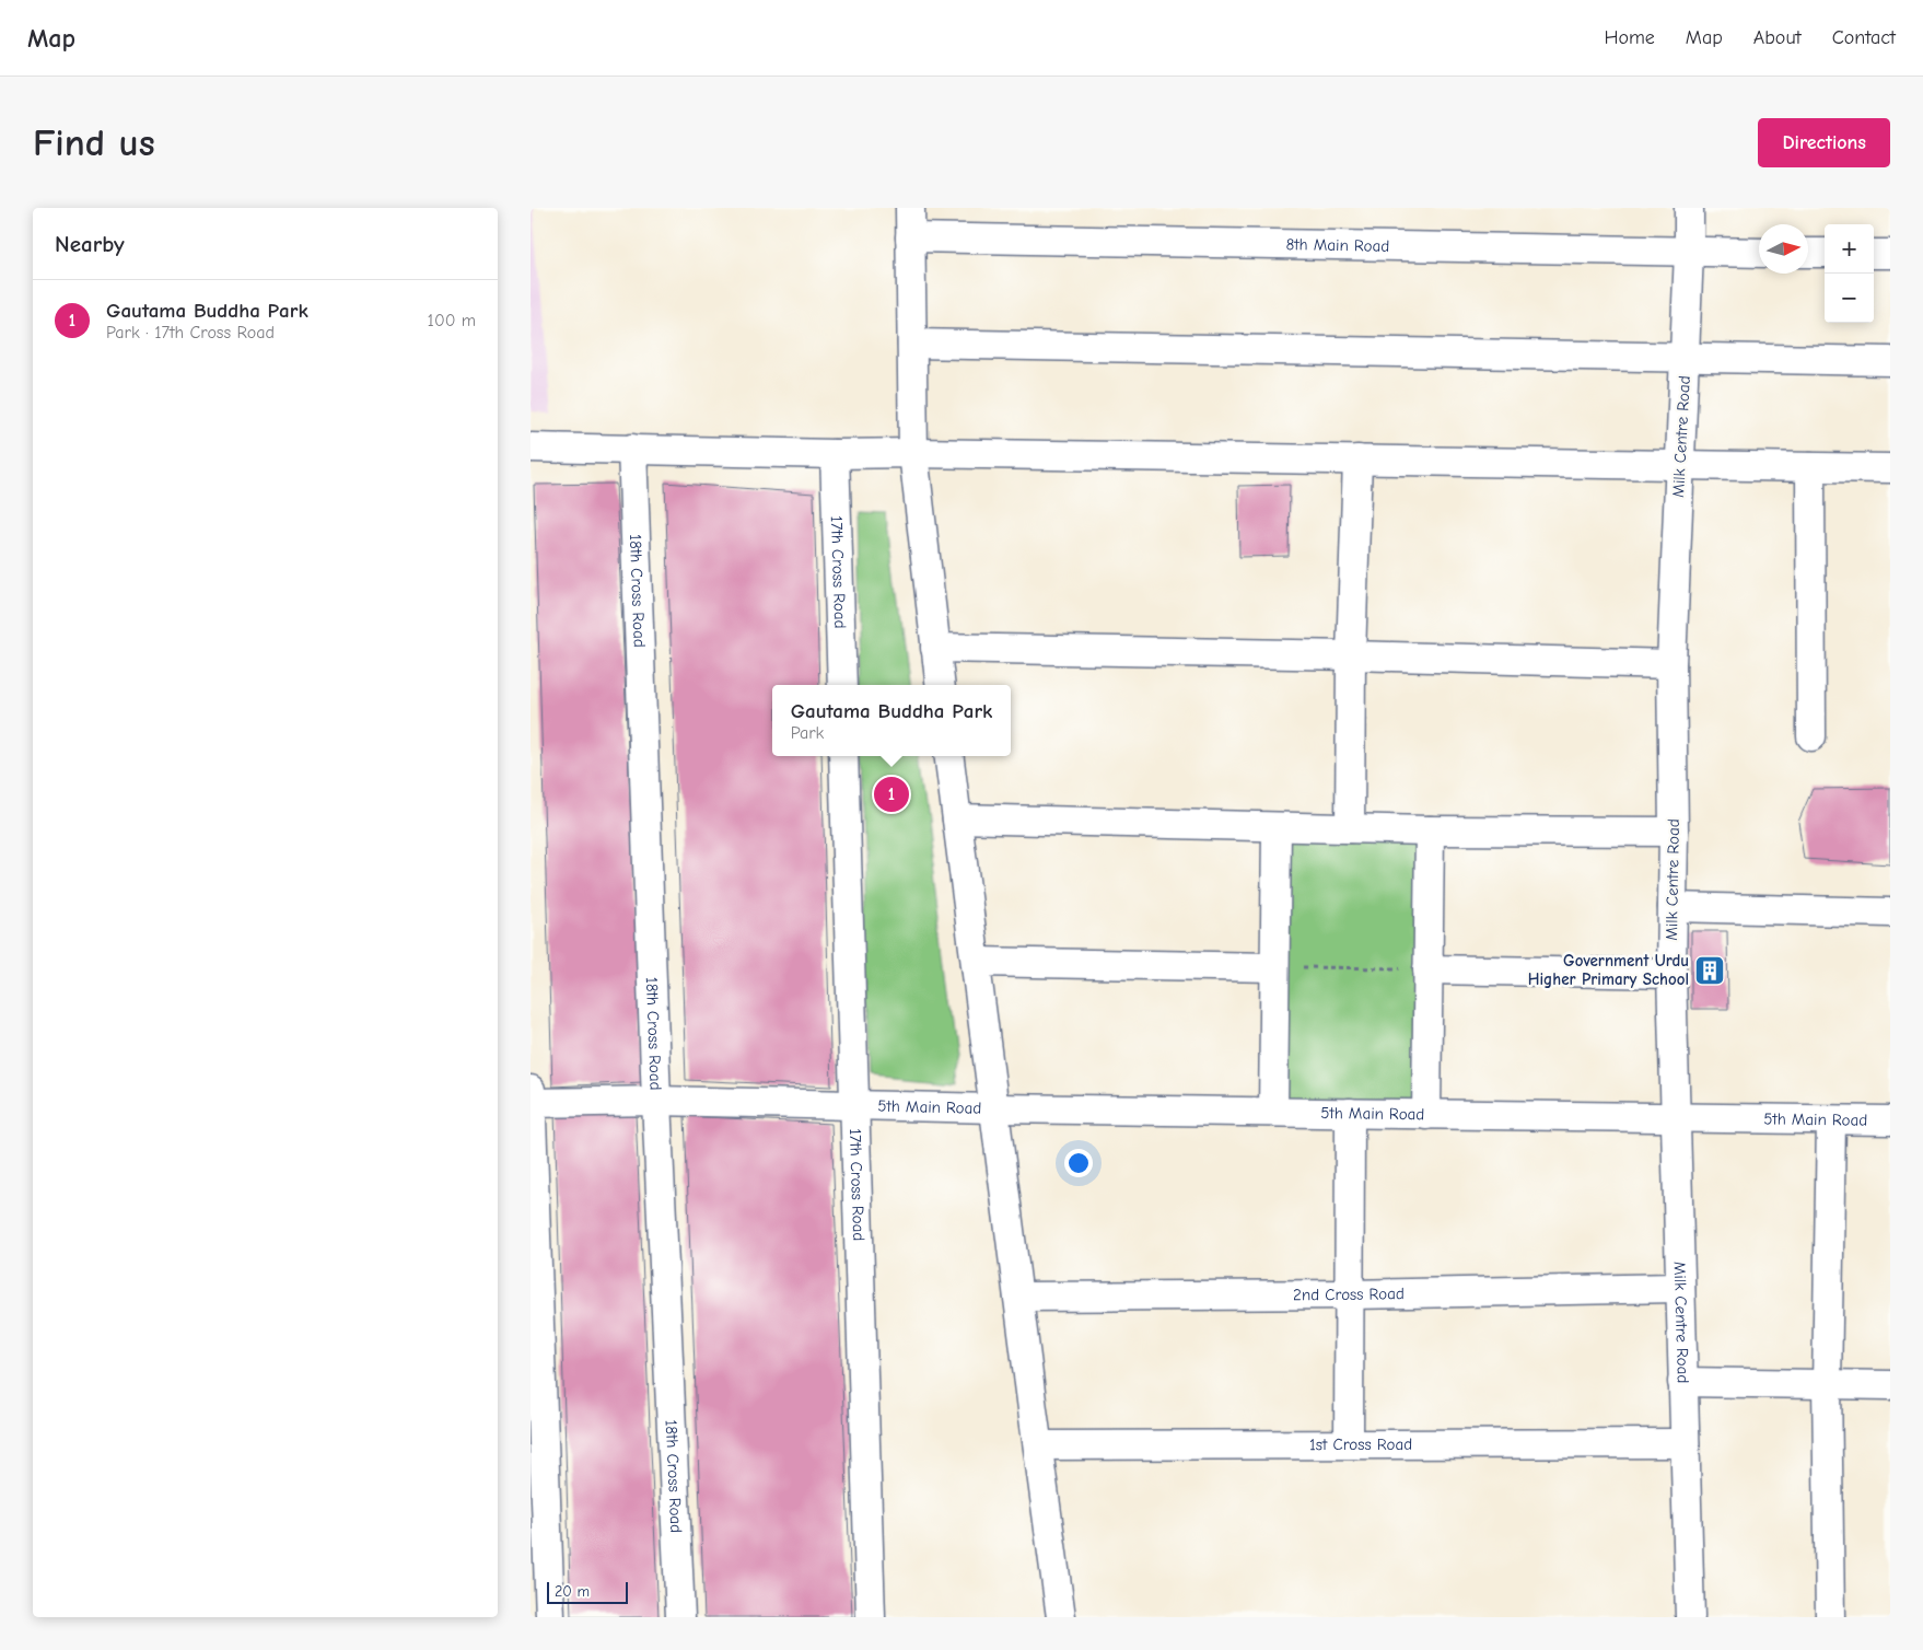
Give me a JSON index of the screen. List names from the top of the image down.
{
  "streets": {
    "street": [
      "8th Main Road",
      "Milk Centre Road",
      "17th Cross Road",
      "18th Cross Road",
      "5th Main Road",
      "2nd Cross Road",
      "1st Cross Road"
    ]
  },
  "crossings": [
    ["8th Main Road", "Milk Centre Road"],
    ["Milk Centre Road", "5th Main Road"],
    ["Milk Centre Road", "2nd Cross Road"],
    ["Milk Centre Road", "1st Cross Road"],
    ["17th Cross Road", "5th Main Road"],
    ["18th Cross Road", "5th Main Road"]
  ],
  "places": {
    "building": ["Government Urdu Higher Primary School"]
  },
  "scale_bar": "20 m",
  "north": "right",
  "page": {
    "header": "Map",
    "nav": [
      "Home",
      "Map",
      "About",
      "Contact"
    ],
    "buttons": "Directions",
    "title": "Find us",
    "heading": "Nearby",
    "map_buttons": ["+", "−"],
    "list": [
      {
        "mark": "1",
        "name": "Gautama Buddha Park",
        "note": "Park · 17th Cross Road",
        "value": "100 m"
      }
    ],
    "popup": ["Gautama Buddha Park", "Park"],
    "pins": "1",
    "scale": "20 m"
  }
}
